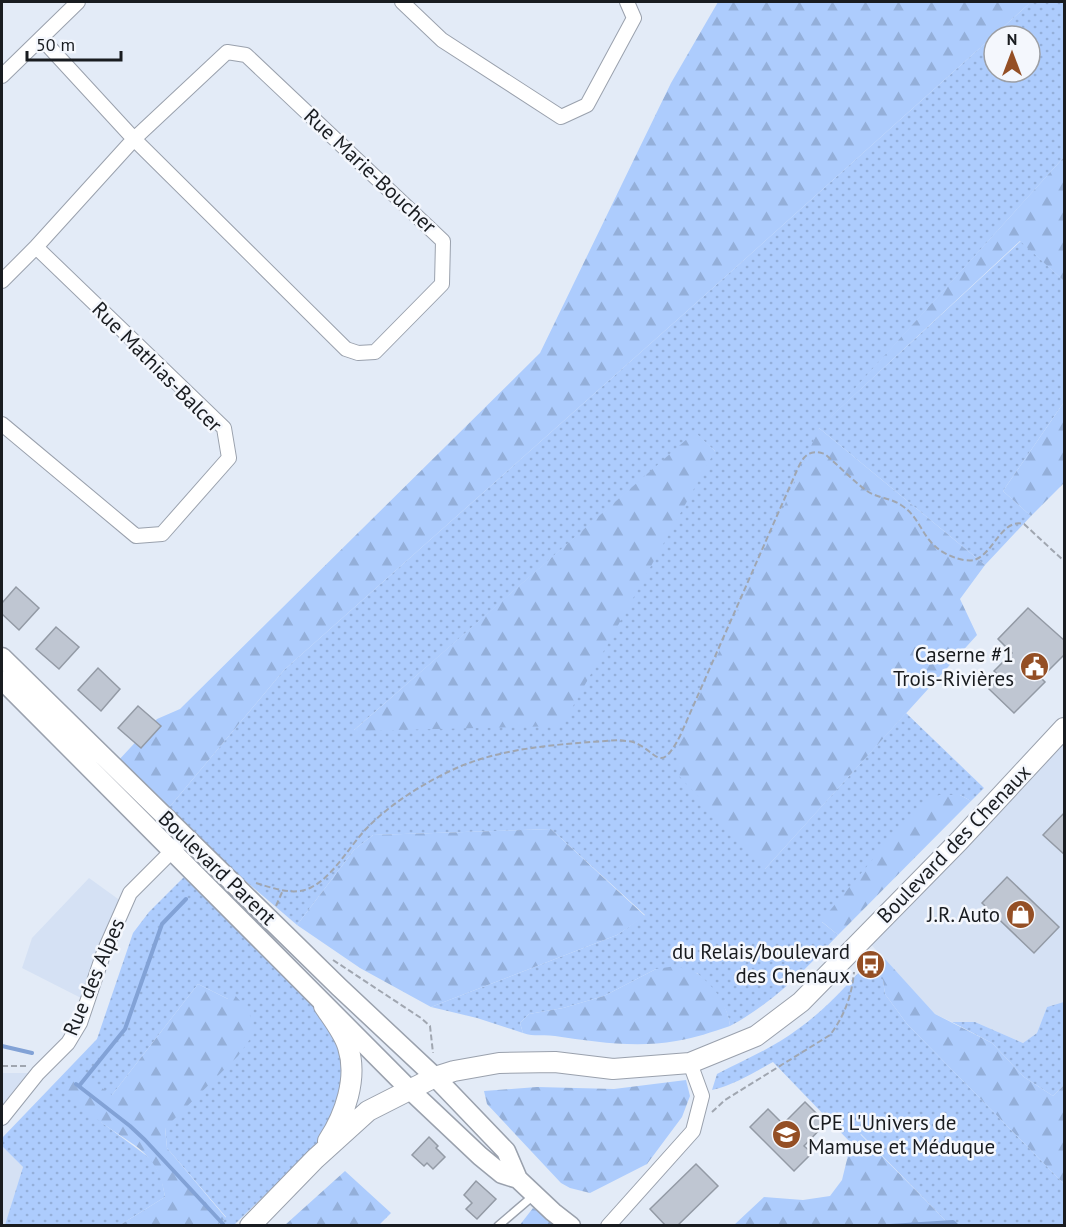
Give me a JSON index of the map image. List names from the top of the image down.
{
  "streets": {
    "main road": ["Boulevard des Chenaux"],
    "street": [
      "Rue Marie-Boucher",
      "Rue Mathias-Balcer",
      "Boulevard Parent",
      "Rue des Alpes"
    ]
  },
  "crossings": [
    ["Rue Marie-Boucher", "Rue Mathias-Balcer"],
    ["Boulevard des Chenaux", "Boulevard Parent"],
    ["Boulevard Parent", "Rue des Alpes"]
  ],
  "places": {
    "public building": ["Caserne #1 Trois-Rivières"],
    "shop": ["J.R. Auto"],
    "bus stop": ["du Relais/boulevard des Chenaux"],
    "school or university": ["CPE L'Univers de Mamuse et Méduque"]
  },
  "scale_bar": "50 m",
  "north": "top"
}
